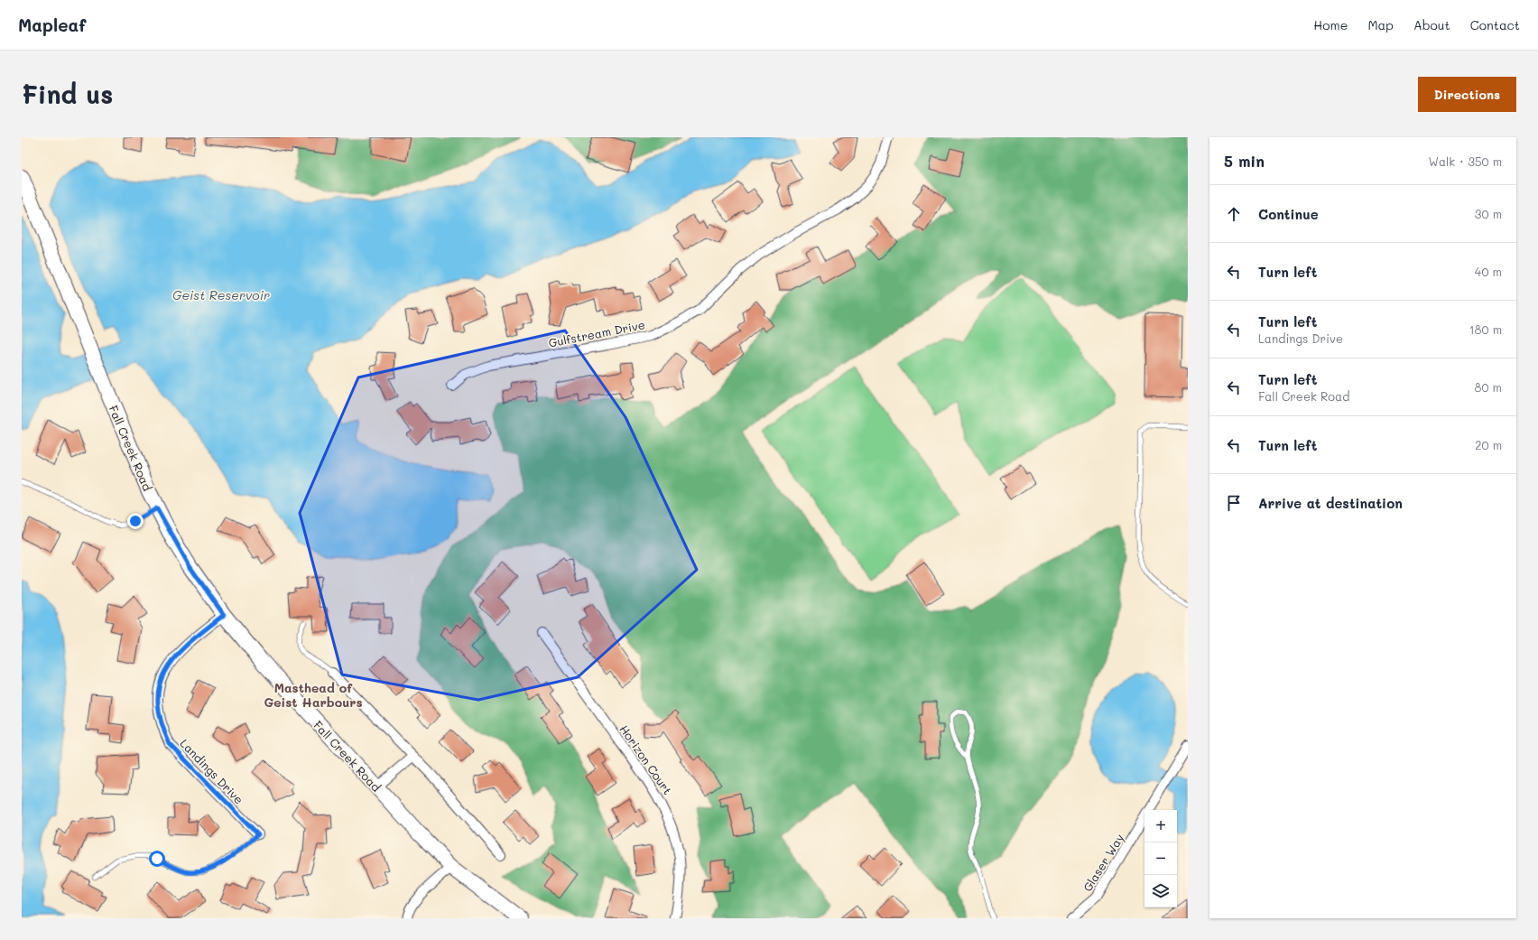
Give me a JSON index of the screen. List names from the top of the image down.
{
  "streets": {
    "main road": ["Fall Creek Road"],
    "street": [
      "Gulfstream Drive",
      "Horizon Court",
      "Landings Drive",
      "Glaser Way"
    ]
  },
  "crossings": [
    ["Fall Creek Road", "Landings Drive"]
  ],
  "districts": ["Masthead of Geist Harbours"],
  "water": ["Geist Reservoir"],
  "page": {
    "header": "Mapleaf",
    "nav": [
      "Home",
      "Map",
      "About",
      "Contact"
    ],
    "buttons": "Directions",
    "title": "Find us",
    "heading": ["5 min", "Walk · 350 m"],
    "list": [
      ["Continue", "30 m"],
      ["Turn left", "40 m"],
      ["Turn left", "Landings Drive", "180 m"],
      ["Turn left", "Fall Creek Road", "80 m"],
      ["Turn left", "20 m"],
      "Arrive at destination"
    ],
    "map_buttons": ["+", "−"]
  }
}
